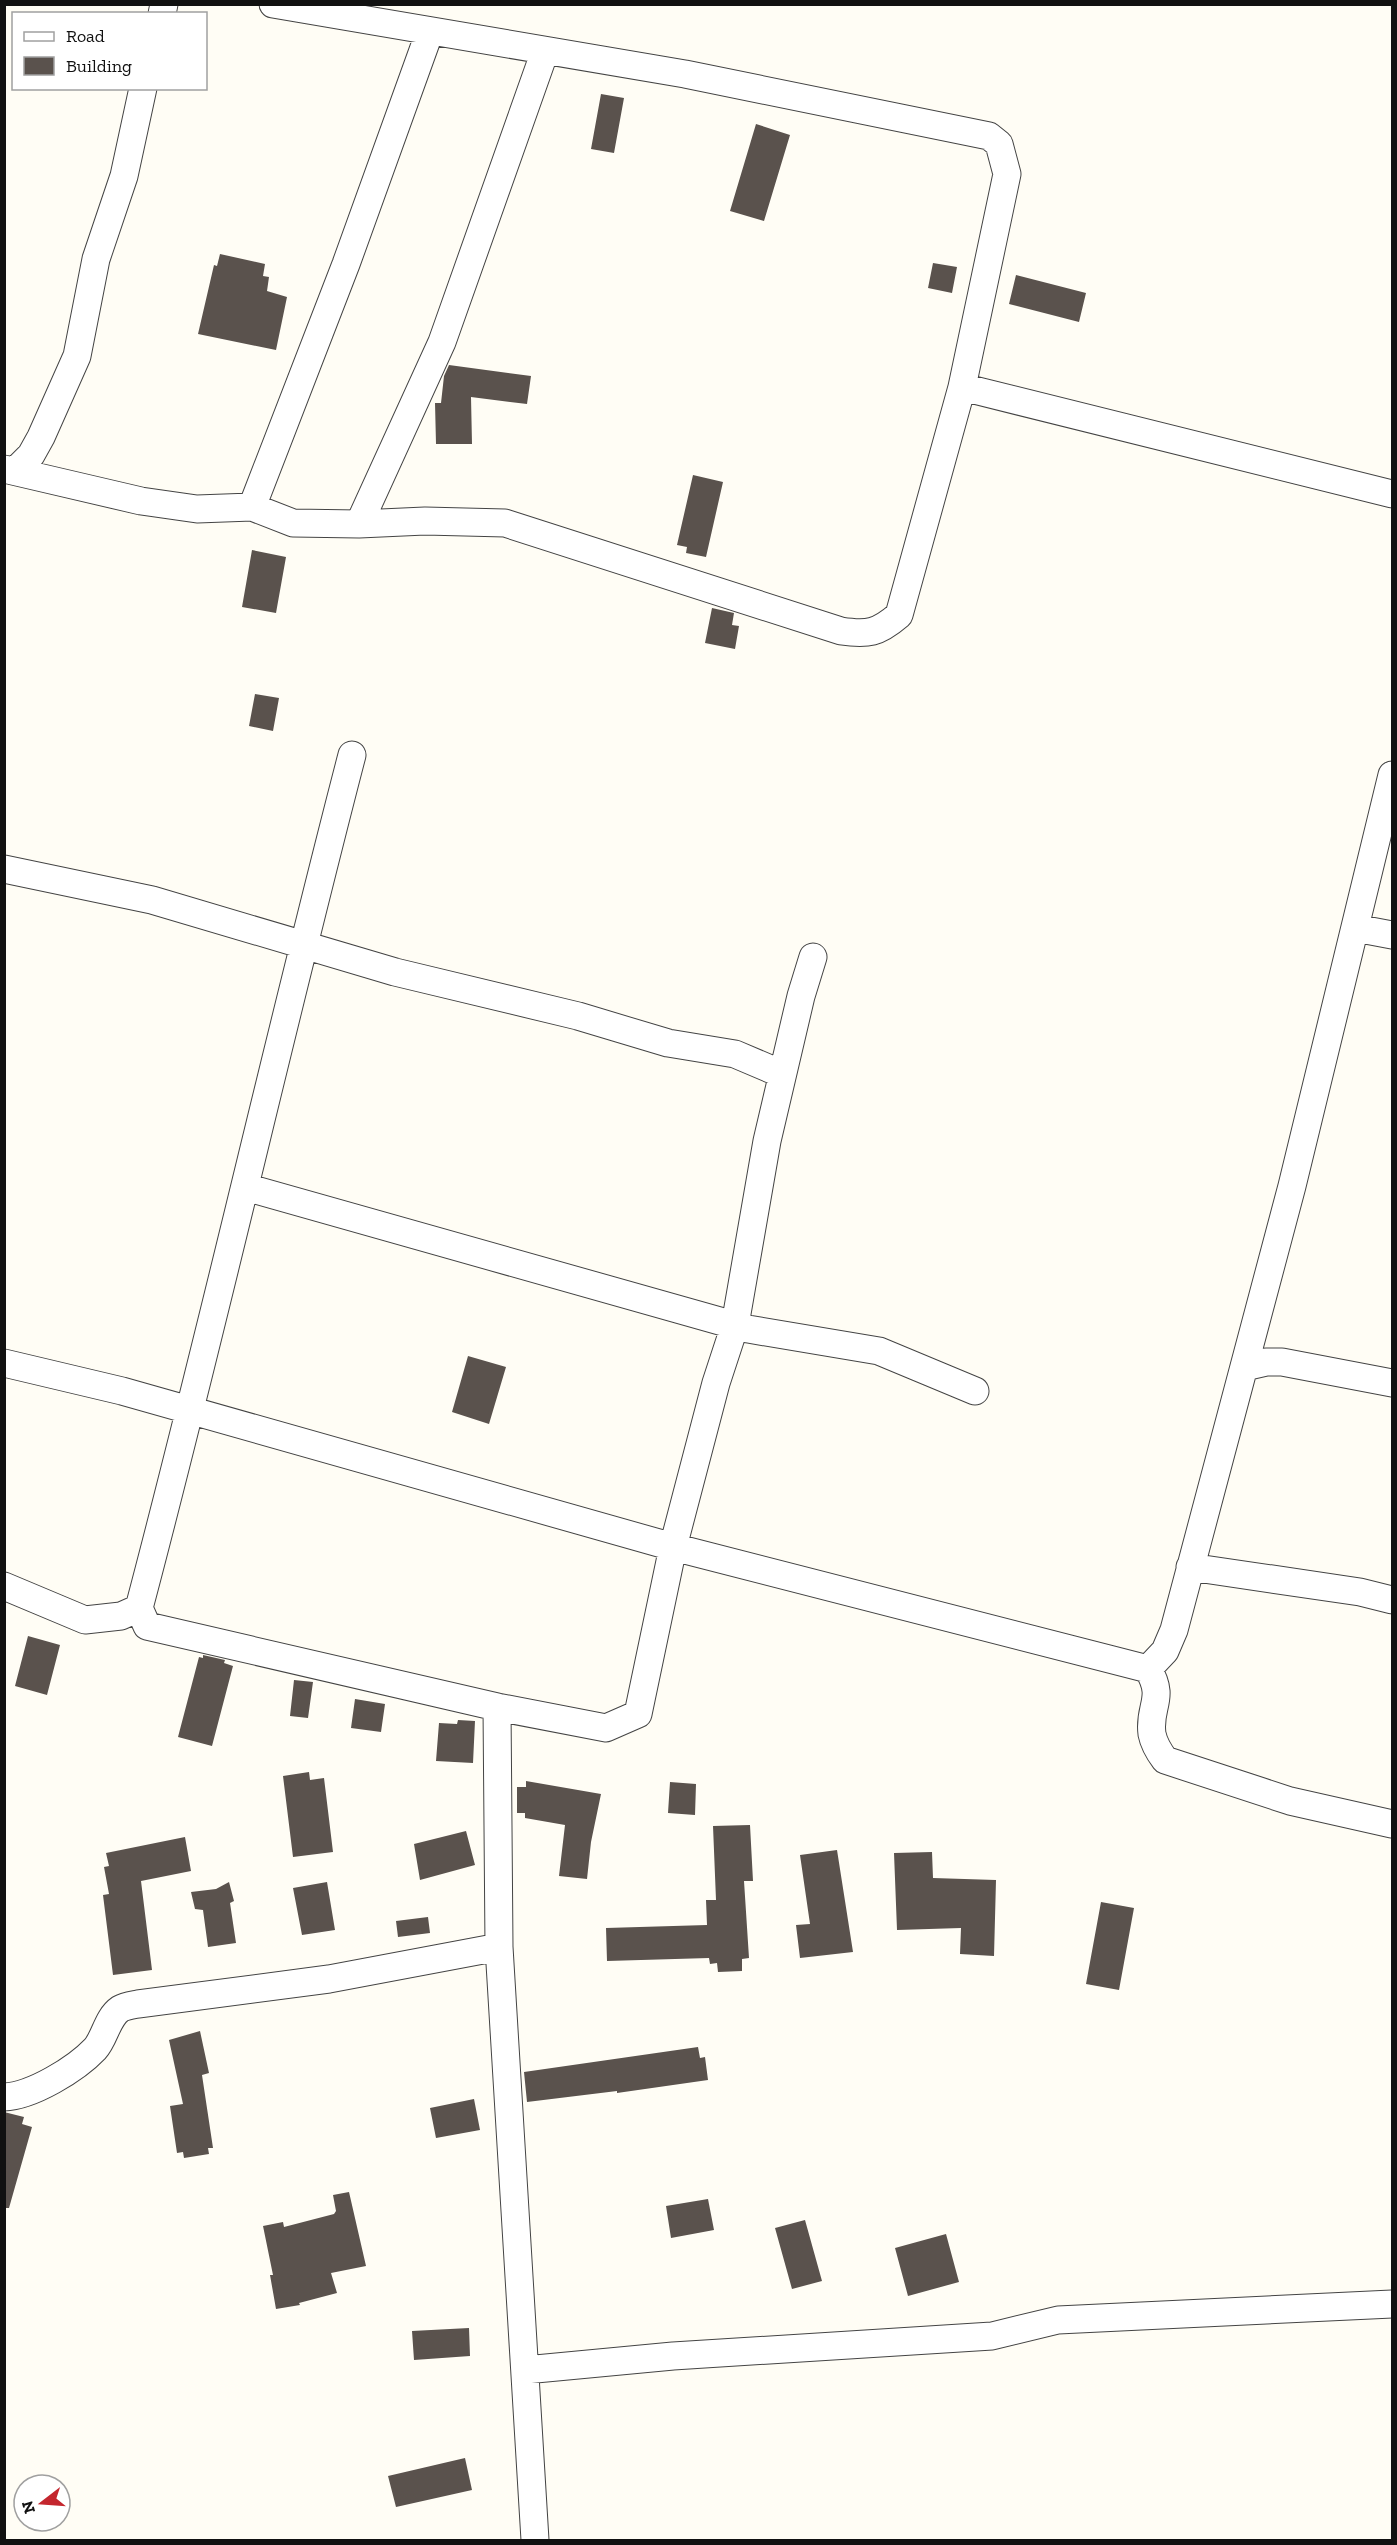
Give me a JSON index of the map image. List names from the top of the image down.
{
  "legend": ["Road", "Building"],
  "north": "left"
}
